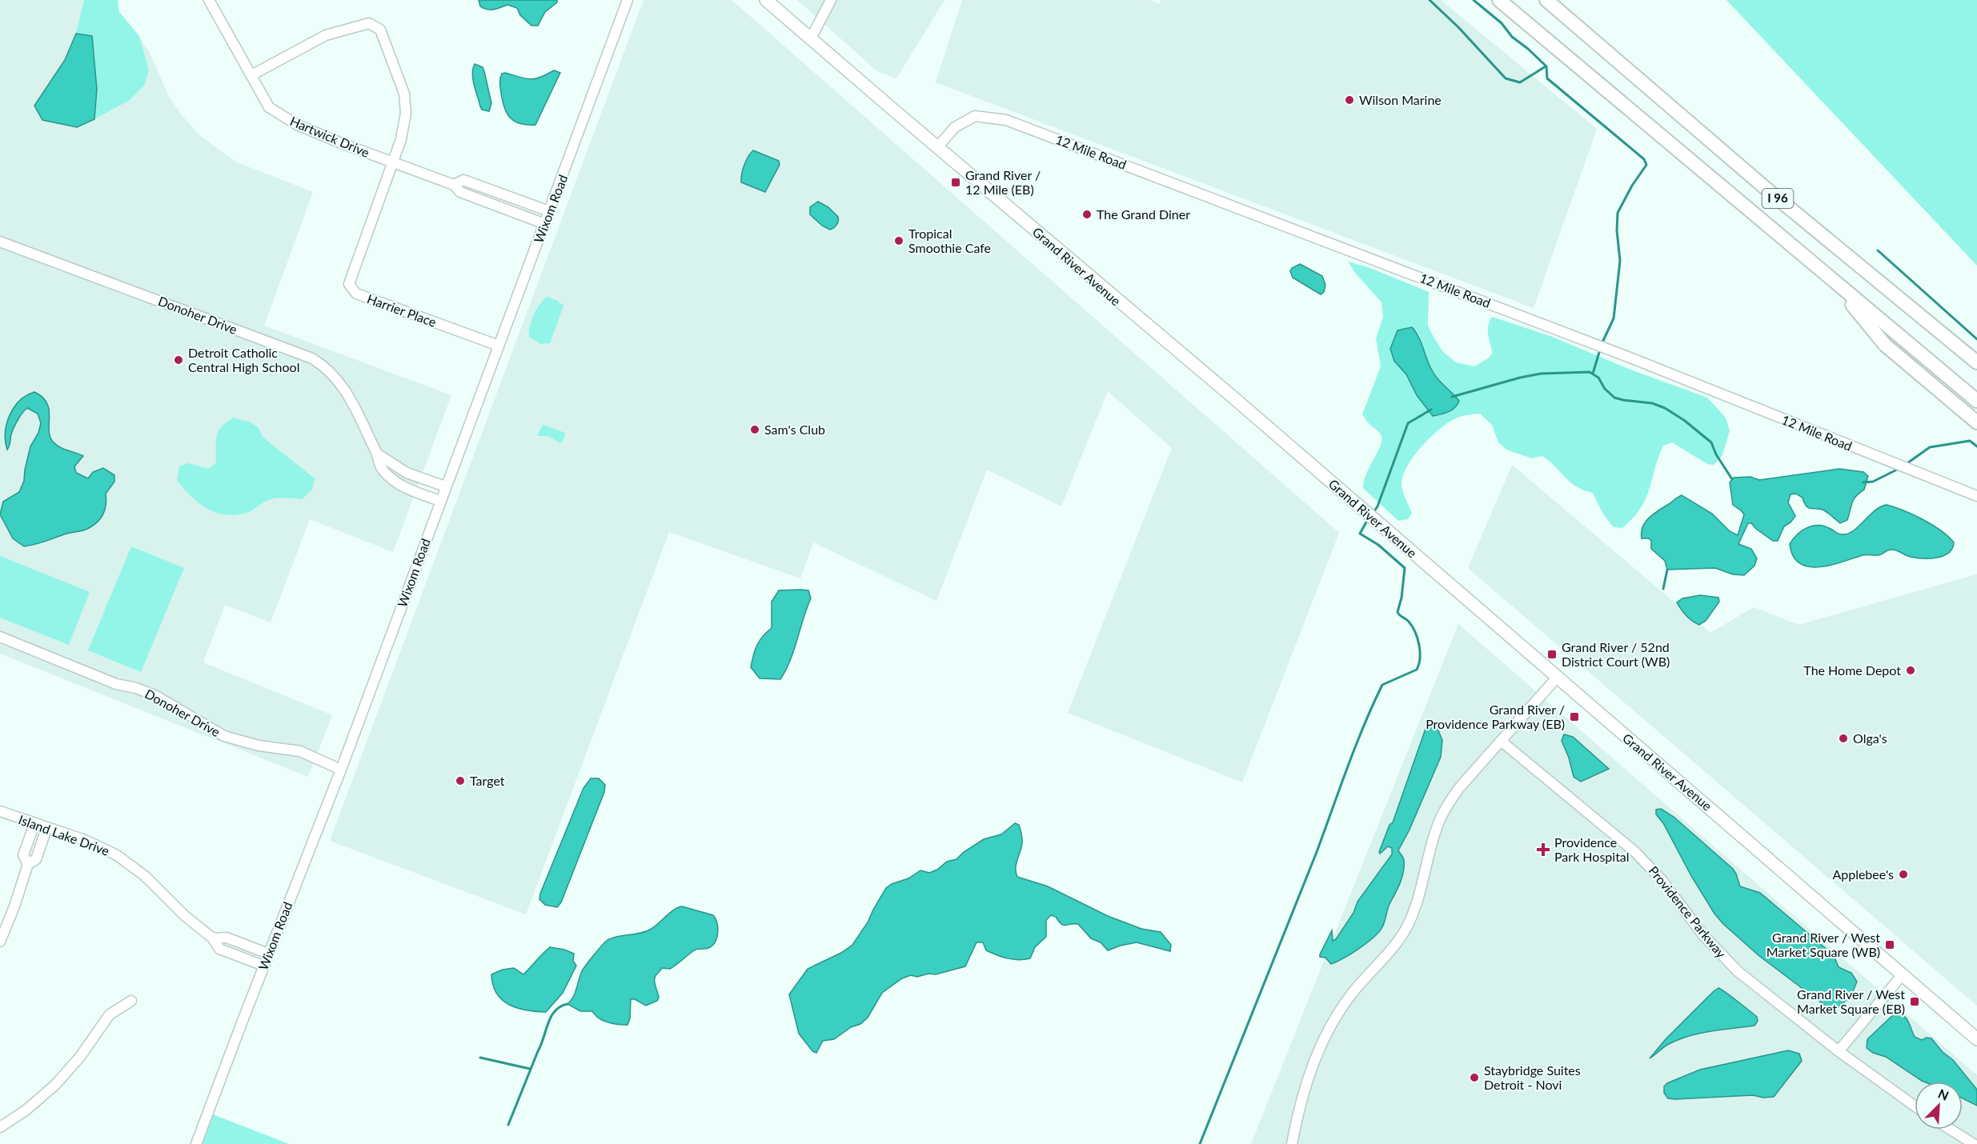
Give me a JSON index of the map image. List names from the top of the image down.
{
  "streets": {
    "highway": ["I 96"],
    "main road": ["Grand River Avenue"],
    "street": [
      "Hartwick Drive",
      "12 Mile Road",
      "Wixom Road",
      "Harrier Place",
      "Donoher Drive",
      "Island Lake Drive",
      "Providence Parkway"
    ]
  },
  "crossings": [
    ["Hartwick Drive", "Wixom Road"],
    ["Hartwick Drive", "Harrier Place"],
    ["12 Mile Road", "Grand River Avenue"],
    ["Wixom Road", "Harrier Place"],
    ["Wixom Road", "Donoher Drive"],
    ["Wixom Road", "Island Lake Drive"]
  ],
  "places": {
    "other": [
      "Wilson Marine",
      "The Grand Diner",
      "Tropical Smoothie Cafe",
      "Detroit Catholic Central High School",
      "Sam's Club",
      "The Home Depot",
      "Olga's",
      "Target",
      "Applebee's",
      "Staybridge Suites Detroit - Novi"
    ],
    "transit": [
      "Grand River / 12 Mile (EB)",
      "Grand River / 52nd District Court (WB)",
      "Grand River / Providence Parkway (EB)",
      "Grand River / West Market Square (WB)",
      "Grand River / West Market Square (EB)"
    ],
    "health": ["Providence Park Hospital"]
  },
  "north": "top right"
}
